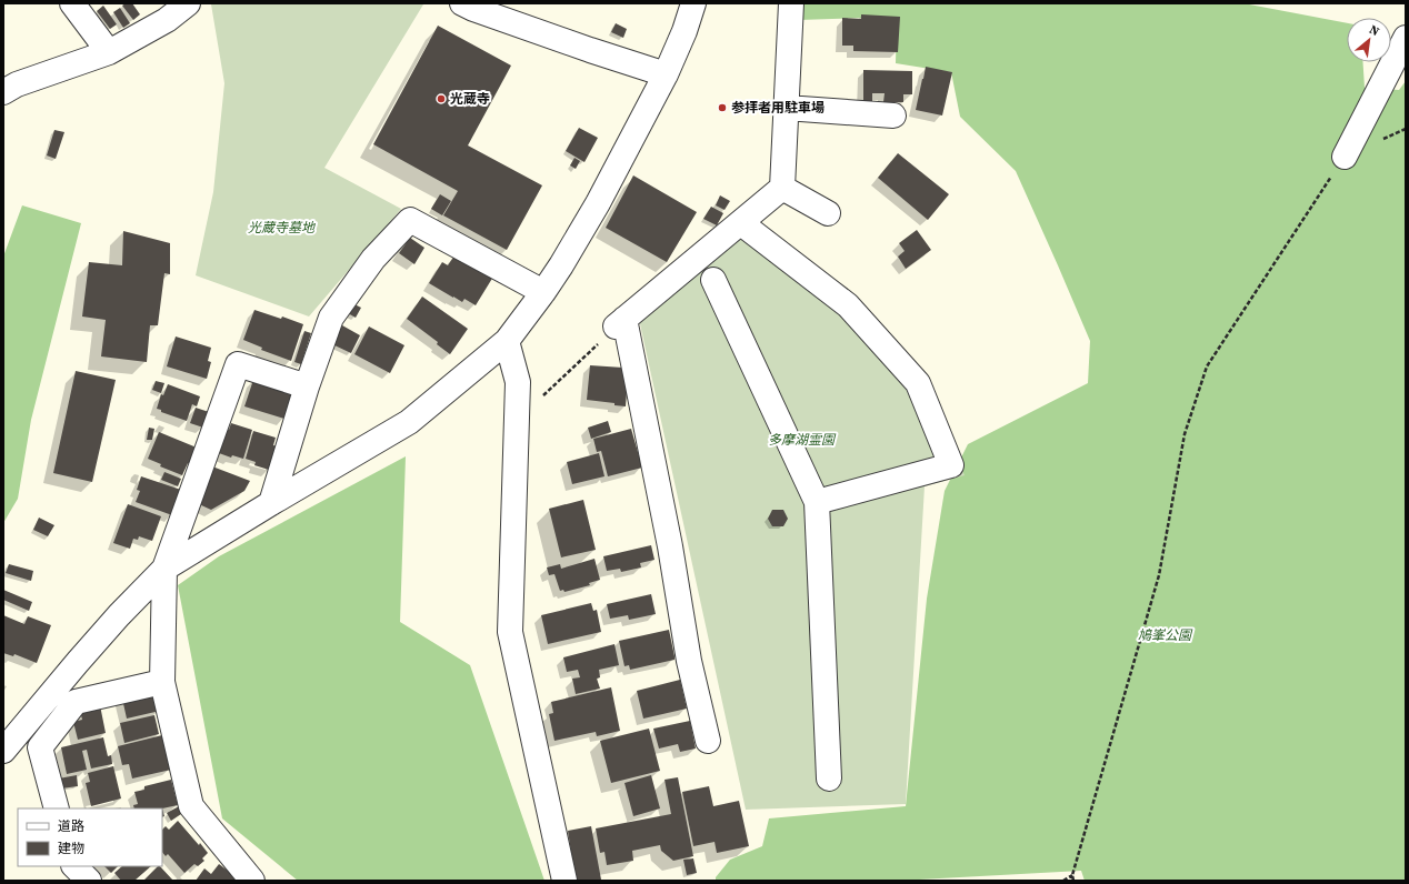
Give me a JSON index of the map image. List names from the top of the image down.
{
  "parks": ["光蔵寺墓地", "多摩湖霊園", "鳩峯公園"],
  "places": ["光蔵寺", "参拝者用駐車場"],
  "legend": ["道路", "建物"],
  "north": "top right"
}
